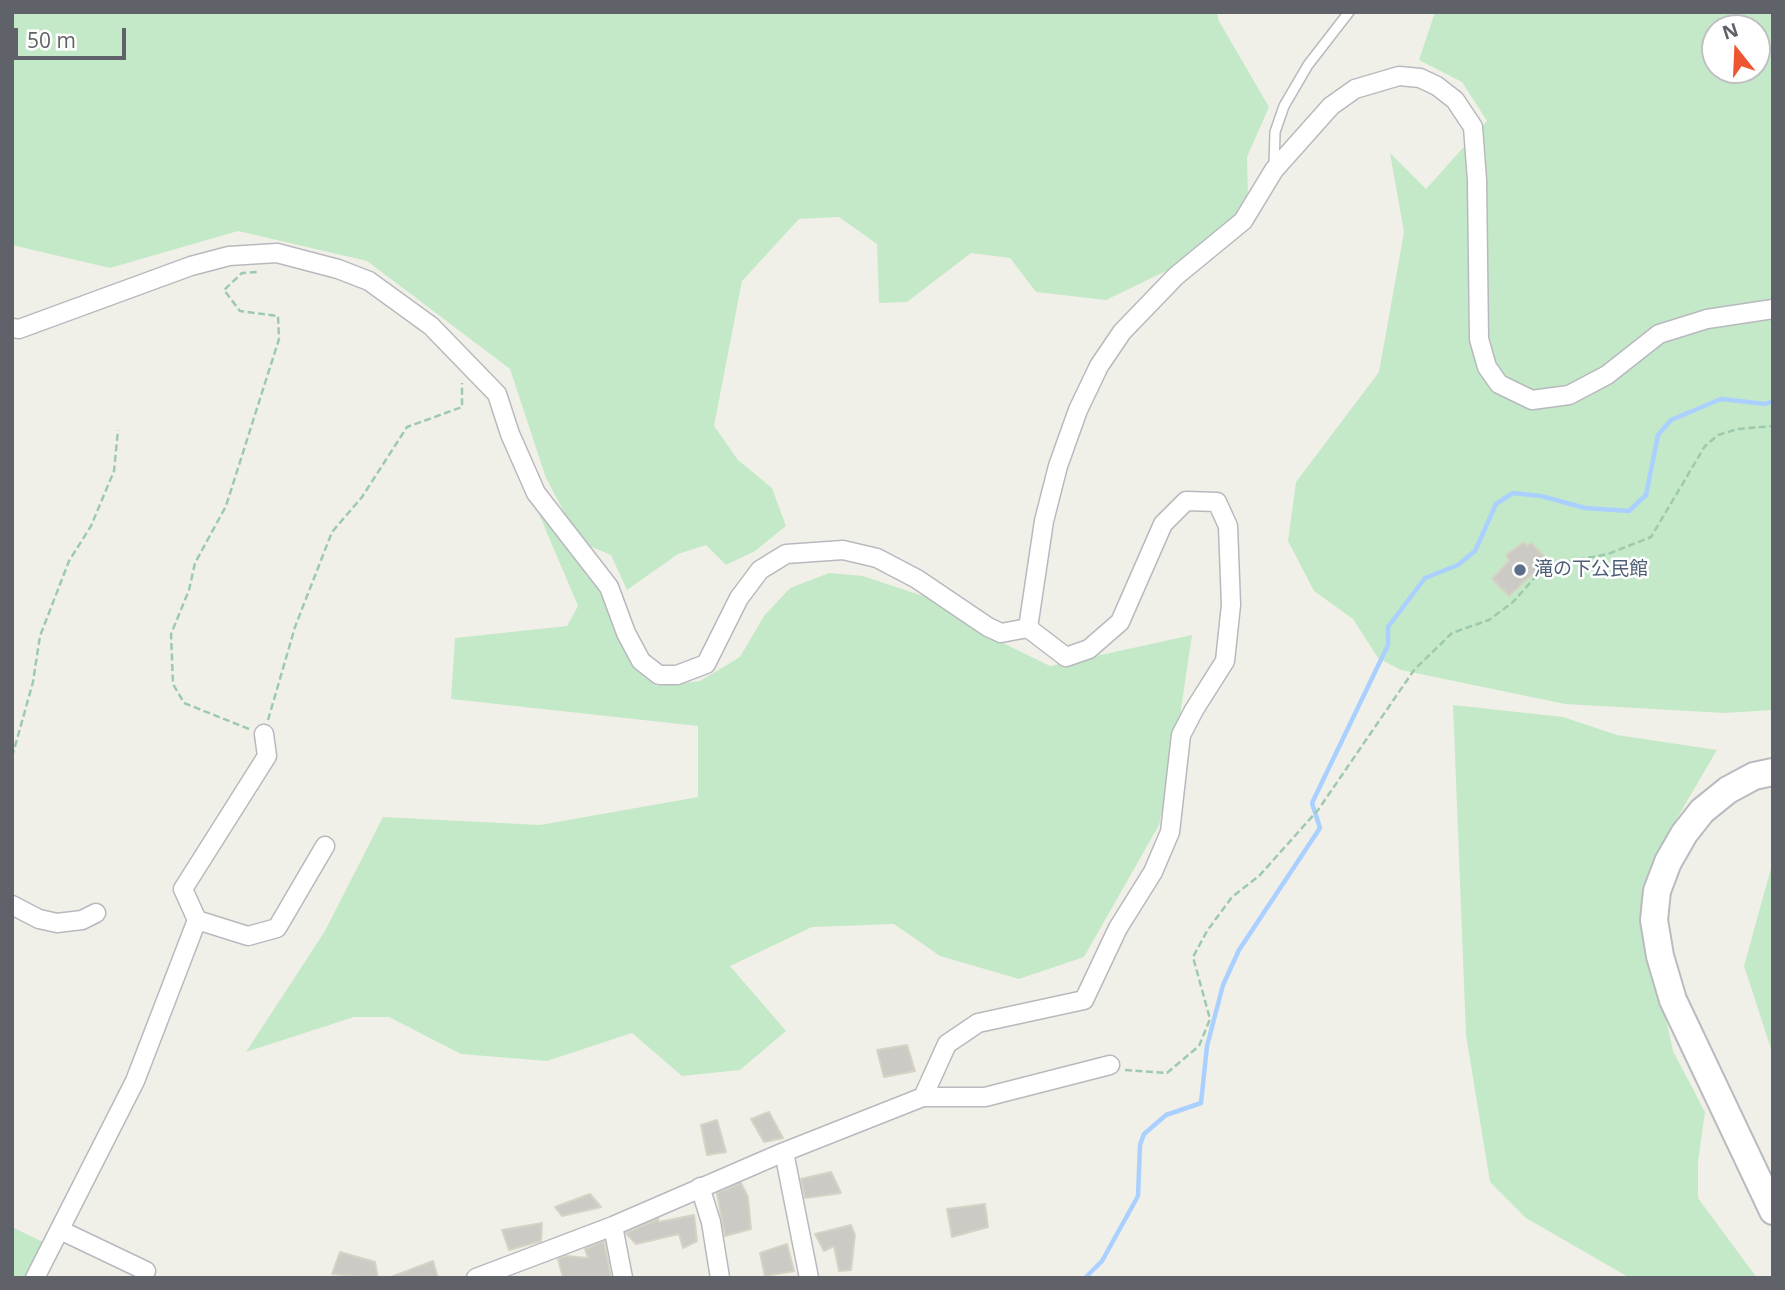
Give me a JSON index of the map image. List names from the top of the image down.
{
  "places": ["滝の下公民館"],
  "scale_bar": "50 m",
  "north": "top"
}
